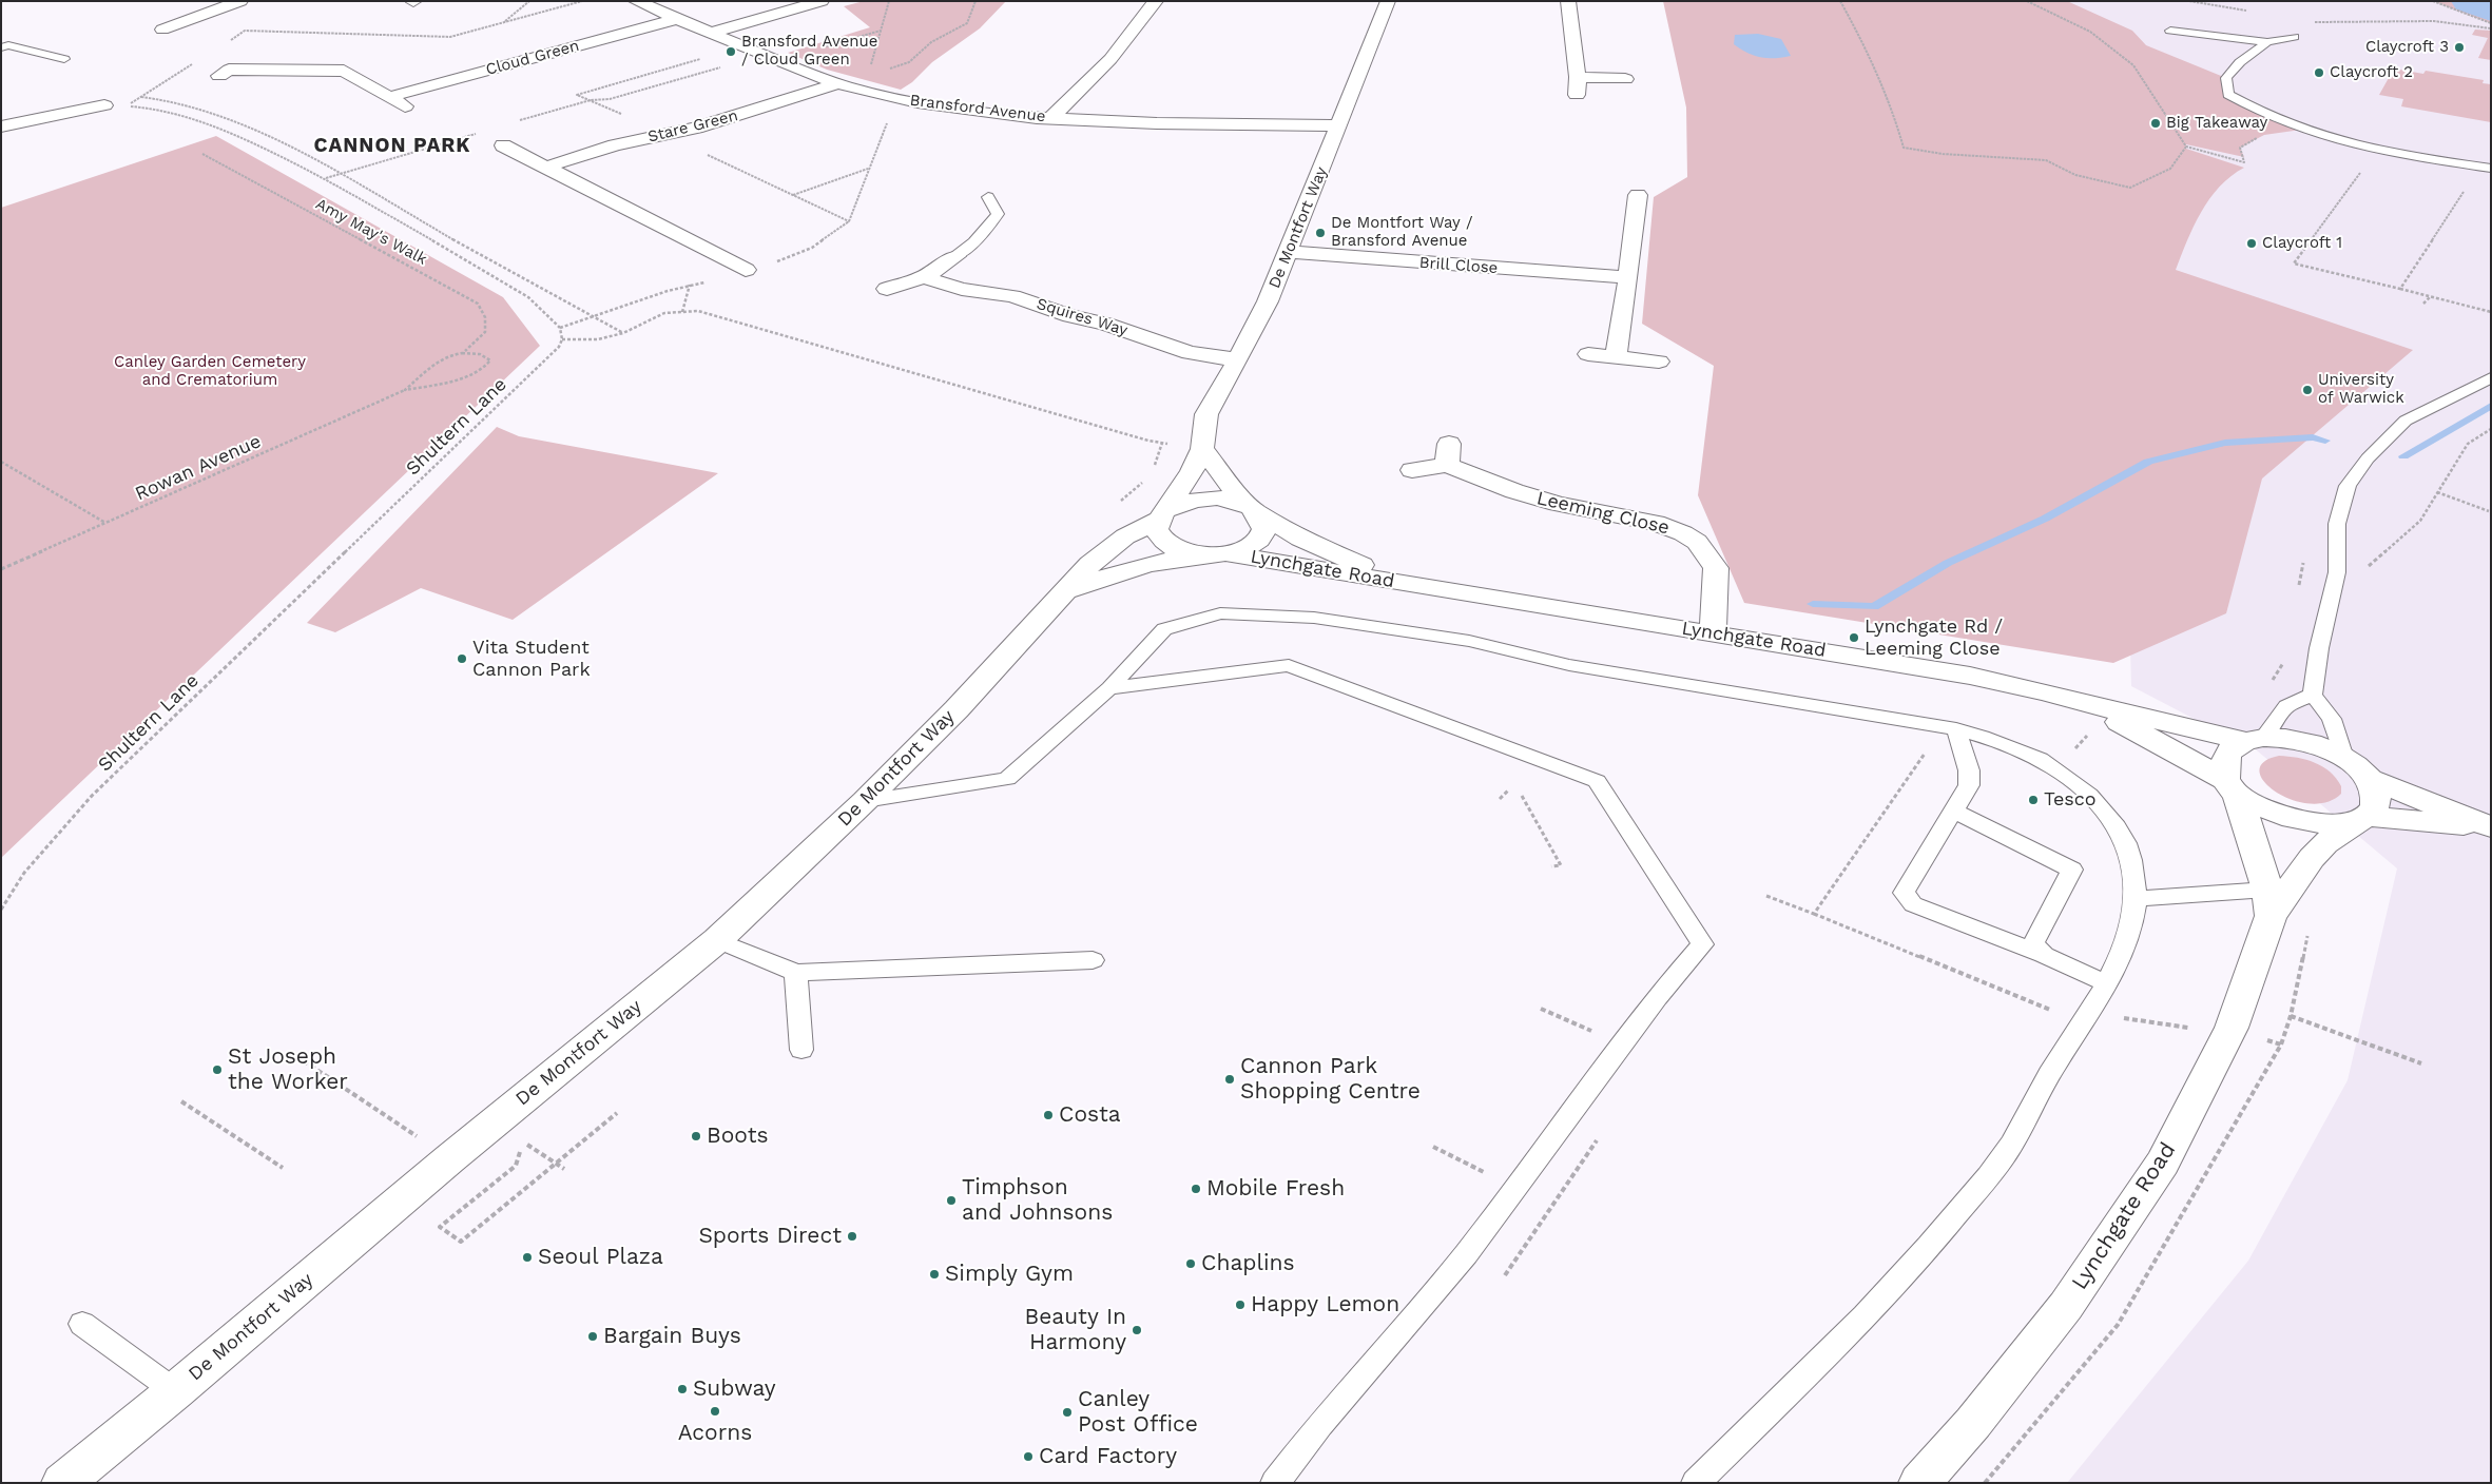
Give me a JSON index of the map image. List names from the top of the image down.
{
  "streets": {
    "street": [
      "Cloud Green",
      "Bransford Avenue",
      "Stare Green",
      "De Montfort Way",
      "Brill Close",
      "Squires Way",
      "Leeming Close",
      "Lynchgate Road"
    ],
    "path": ["Amy May's Walk", "Shultern Lane", "Rowan Avenue"]
  },
  "crossings": [
    ["Cloud Green", "Bransford Avenue"],
    ["Bransford Avenue", "Stare Green"],
    ["Bransford Avenue", "De Montfort Way"],
    ["De Montfort Way", "Brill Close"],
    ["De Montfort Way", "Squires Way"],
    ["De Montfort Way", "Lynchgate Road"],
    ["Amy May's Walk", "Rowan Avenue"],
    ["Leeming Close", "Lynchgate Road"]
  ],
  "districts": ["CANNON PARK"],
  "parks": ["Canley Garden Cemetery and Crematorium"],
  "places": [
    "Claycroft 3",
    "Bransford Avenue / Cloud Green",
    "Claycroft 2",
    "Big Takeaway",
    "De Montfort Way / Bransford Avenue",
    "Claycroft 1",
    "University of Warwick",
    "Lynchgate Rd / Leeming Close",
    "Vita Student Cannon Park",
    "Tesco",
    "St Joseph the Worker",
    "Cannon Park Shopping Centre",
    "Costa",
    "Boots",
    "Mobile Fresh",
    "Timphson and Johnsons",
    "Sports Direct",
    "Seoul Plaza",
    "Chaplins",
    "Simply Gym",
    "Happy Lemon",
    "Beauty In Harmony",
    "Bargain Buys",
    "Subway",
    "Acorns",
    "Canley Post Office",
    "Card Factory"
  ]
}
